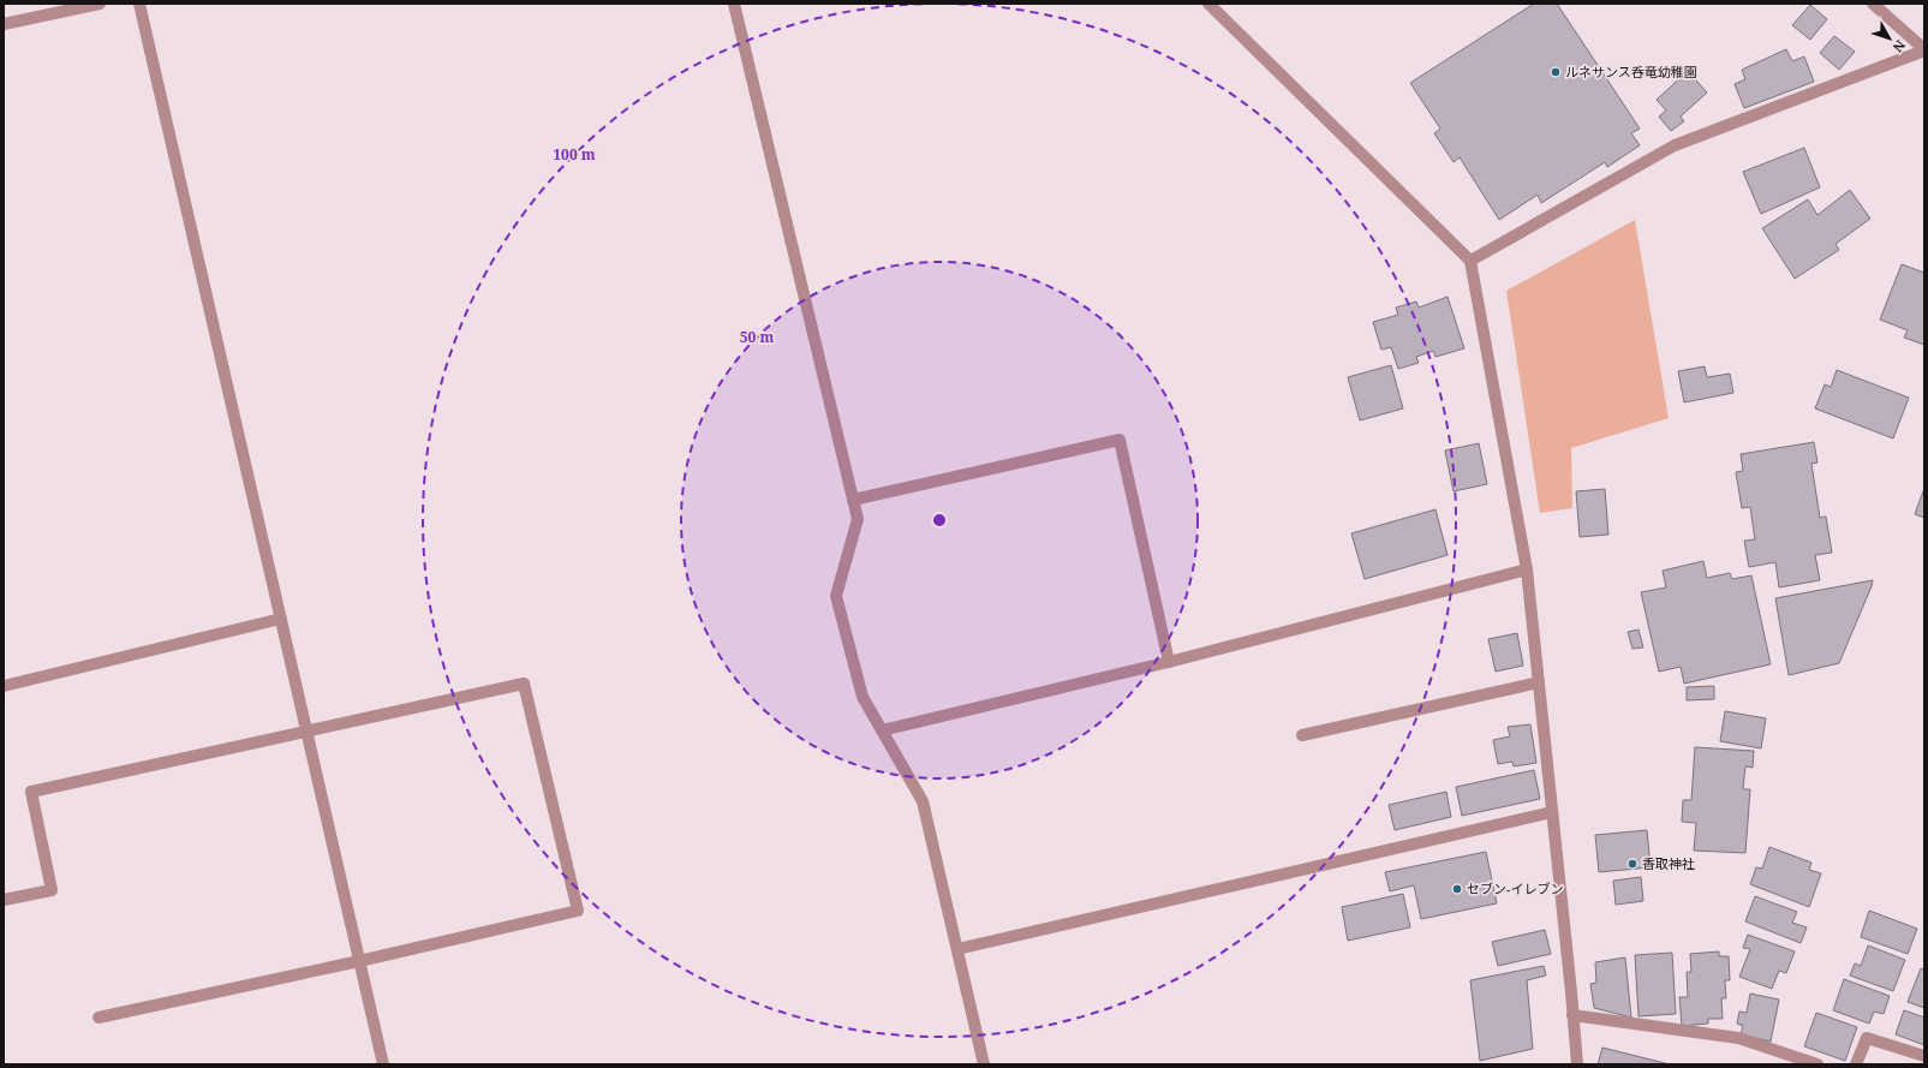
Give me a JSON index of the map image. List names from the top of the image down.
{
  "places": ["ルネサンス呑竜幼稚園", "香取神社", "セブン-イレブン"],
  "north": "bottom right",
  "rings": ["100 m", "50 m"]
}
